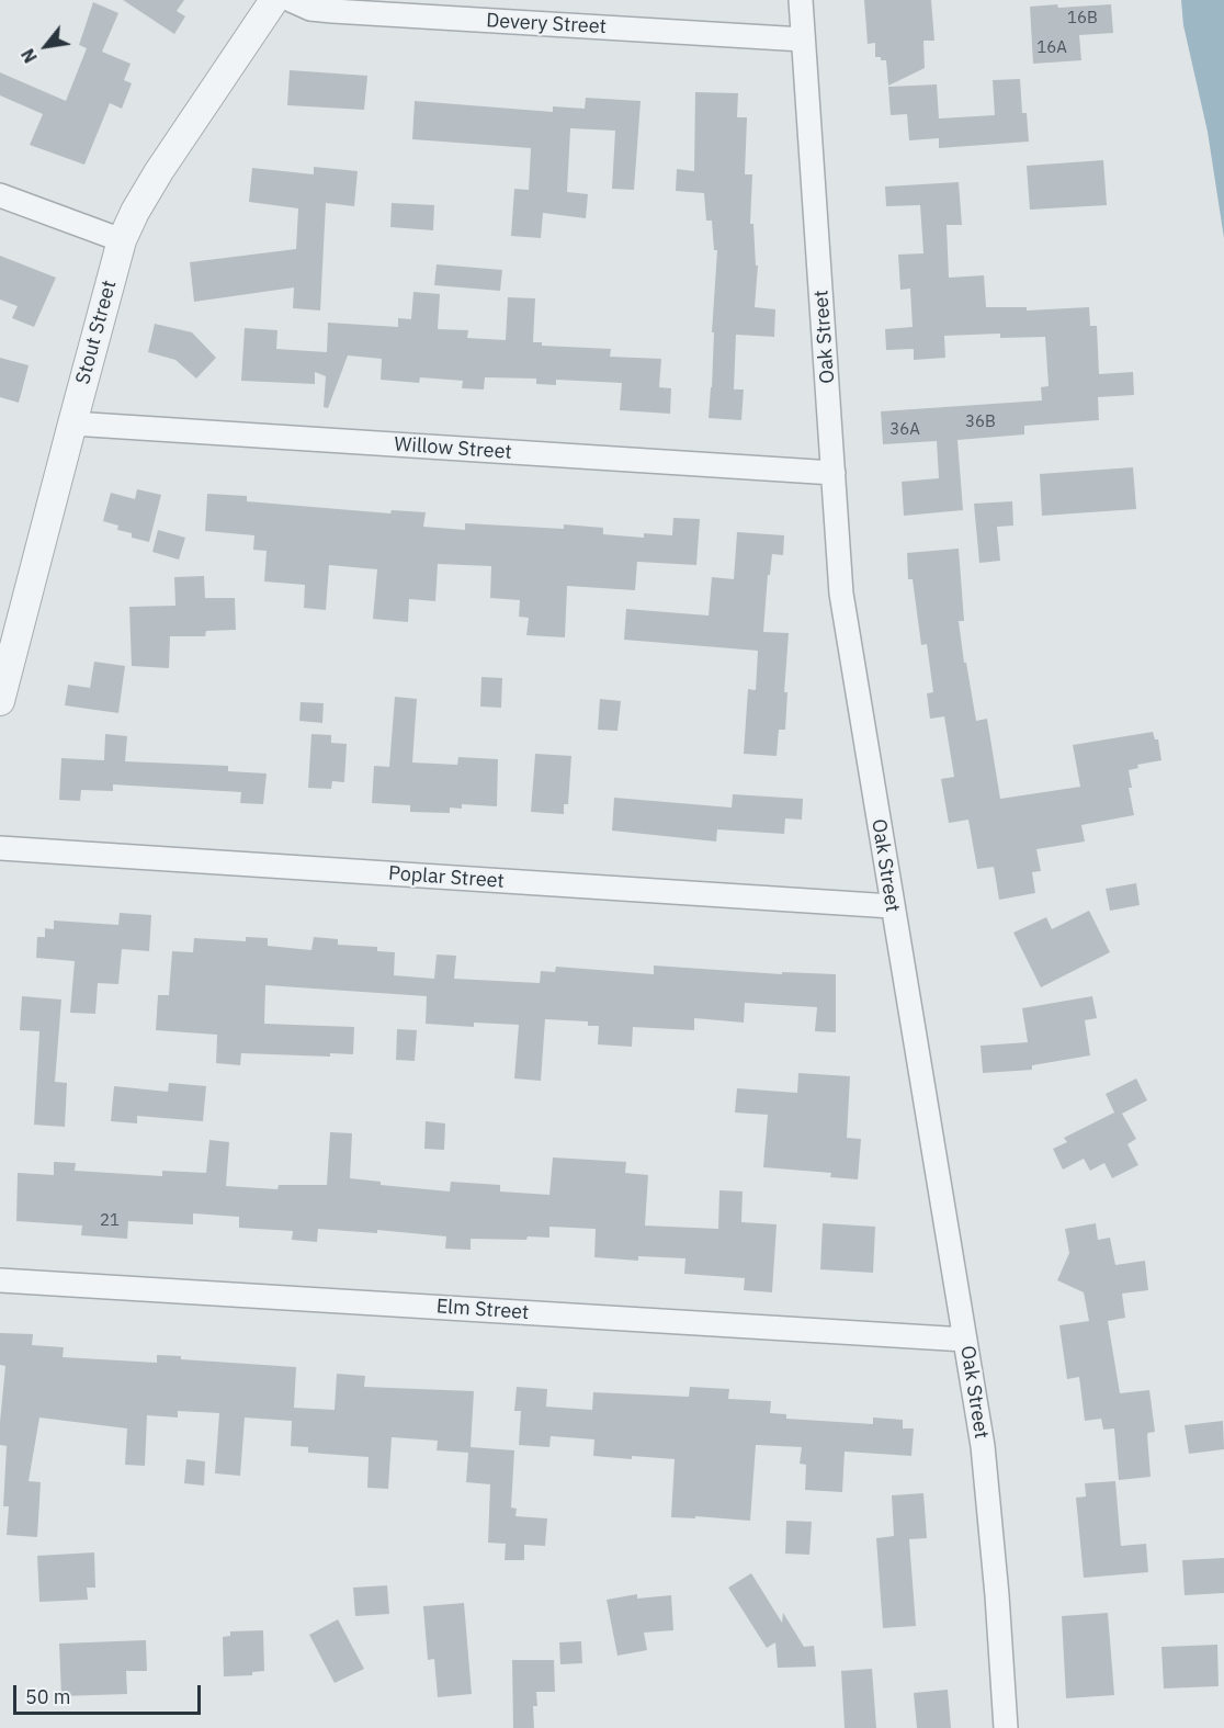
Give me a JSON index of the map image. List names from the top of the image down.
{
  "streets": {
    "street": [
      "Devery Street",
      "Stout Street",
      "Oak Street",
      "Willow Street",
      "Poplar Street",
      "Elm Street"
    ]
  },
  "crossings": [
    ["Devery Street", "Oak Street"],
    ["Stout Street", "Willow Street"],
    ["Oak Street", "Willow Street"],
    ["Oak Street", "Poplar Street"],
    ["Oak Street", "Elm Street"]
  ],
  "house_numbers": [
    "16B",
    "16A",
    "36B",
    "36A",
    "21"
  ],
  "scale_bar": "50 m",
  "north": "bottom left"
}
